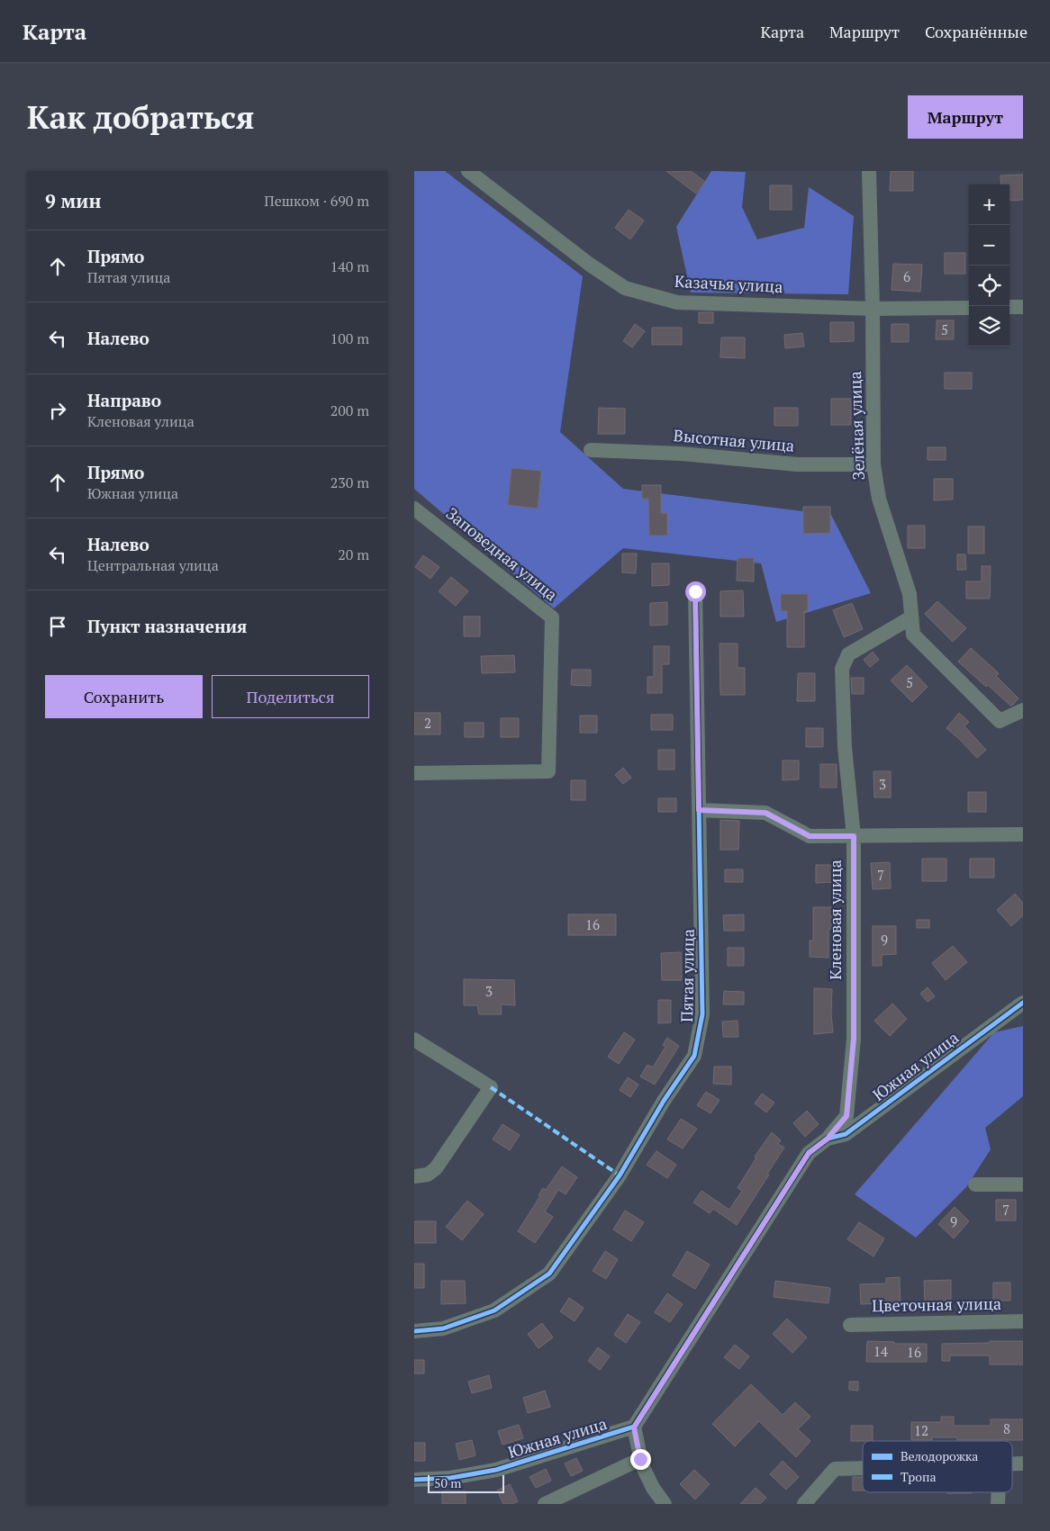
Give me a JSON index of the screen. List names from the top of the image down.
{
  "streets": {
    "street": [
      "Казачья улица",
      "Зелёная улица",
      "Высотная улица",
      "Заповедная улица",
      "Кленовая улица",
      "Пятая улица",
      "Южная улица",
      "Цветочная улица"
    ]
  },
  "crossings": [
    ["Казачья улица", "Зелёная улица"],
    ["Зелёная улица", "Высотная улица"],
    ["Зелёная улица", "Кленовая улица"],
    ["Кленовая улица", "Южная улица"]
  ],
  "house_numbers": [
    "6",
    "5",
    "5",
    "2",
    "3",
    "7",
    "16",
    "9",
    "3",
    "7",
    "9",
    "14",
    "16",
    "8",
    "12"
  ],
  "legend": ["Велодорожка", "Тропа"],
  "scale_bar": "50 m",
  "page": {
    "header": "Карта",
    "nav": ["Карта", "Маршрут", "Сохранённые"],
    "buttons": [
      "Маршрут",
      ["Сохранить", "Поделиться"]
    ],
    "title": "Как добраться",
    "heading": ["9 мин", "Пешком · 690 m"],
    "map_buttons": ["+", "−"],
    "list": [
      ["Прямо", "Пятая улица", "140 m"],
      ["Налево", "100 m"],
      ["Направо", "Кленовая улица", "200 m"],
      ["Прямо", "Южная улица", "230 m"],
      ["Налево", "Центральная улица", "20 m"],
      "Пункт назначения"
    ],
    "scale": "50 m"
  }
}
